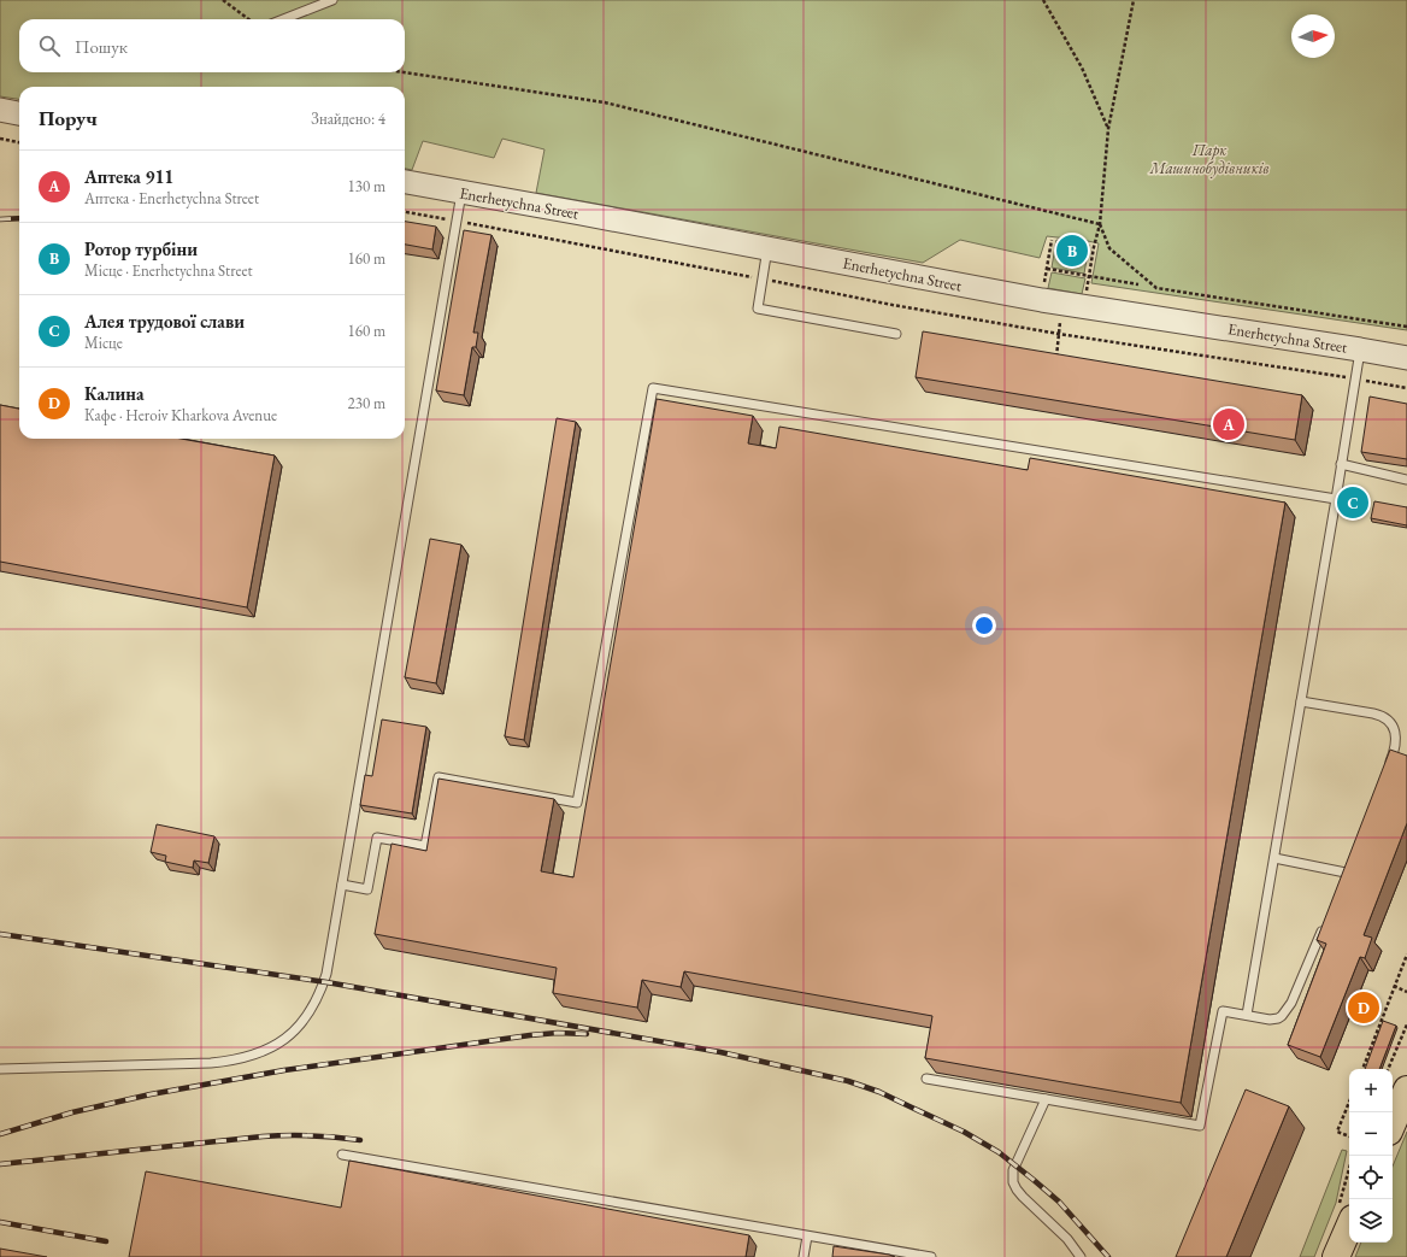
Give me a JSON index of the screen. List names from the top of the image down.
{
  "streets": {
    "street": ["Enerhetychna Street"]
  },
  "parks": ["Парк Машинобудівників"],
  "north": "right",
  "page": {
    "search": "Пошук",
    "heading": ["Поруч", "Знайдено: 4"],
    "list": [
      {
        "mark": "A",
        "name": "Аптека 911",
        "note": "Аптека · Enerhetychna Street",
        "value": "130 m"
      },
      {
        "mark": "B",
        "name": "Ротор турбіни",
        "note": "Місце · Enerhetychna Street",
        "value": "160 m"
      },
      {
        "mark": "C",
        "name": "Алея трудової слави",
        "note": "Місце",
        "value": "160 m"
      },
      {
        "mark": "D",
        "name": "Калина",
        "note": "Кафе · Heroiv Kharkova Avenue",
        "value": "230 m"
      }
    ],
    "pins": [
      "B",
      "A",
      "C",
      "D"
    ],
    "map_buttons": ["+", "−"]
  }
}
